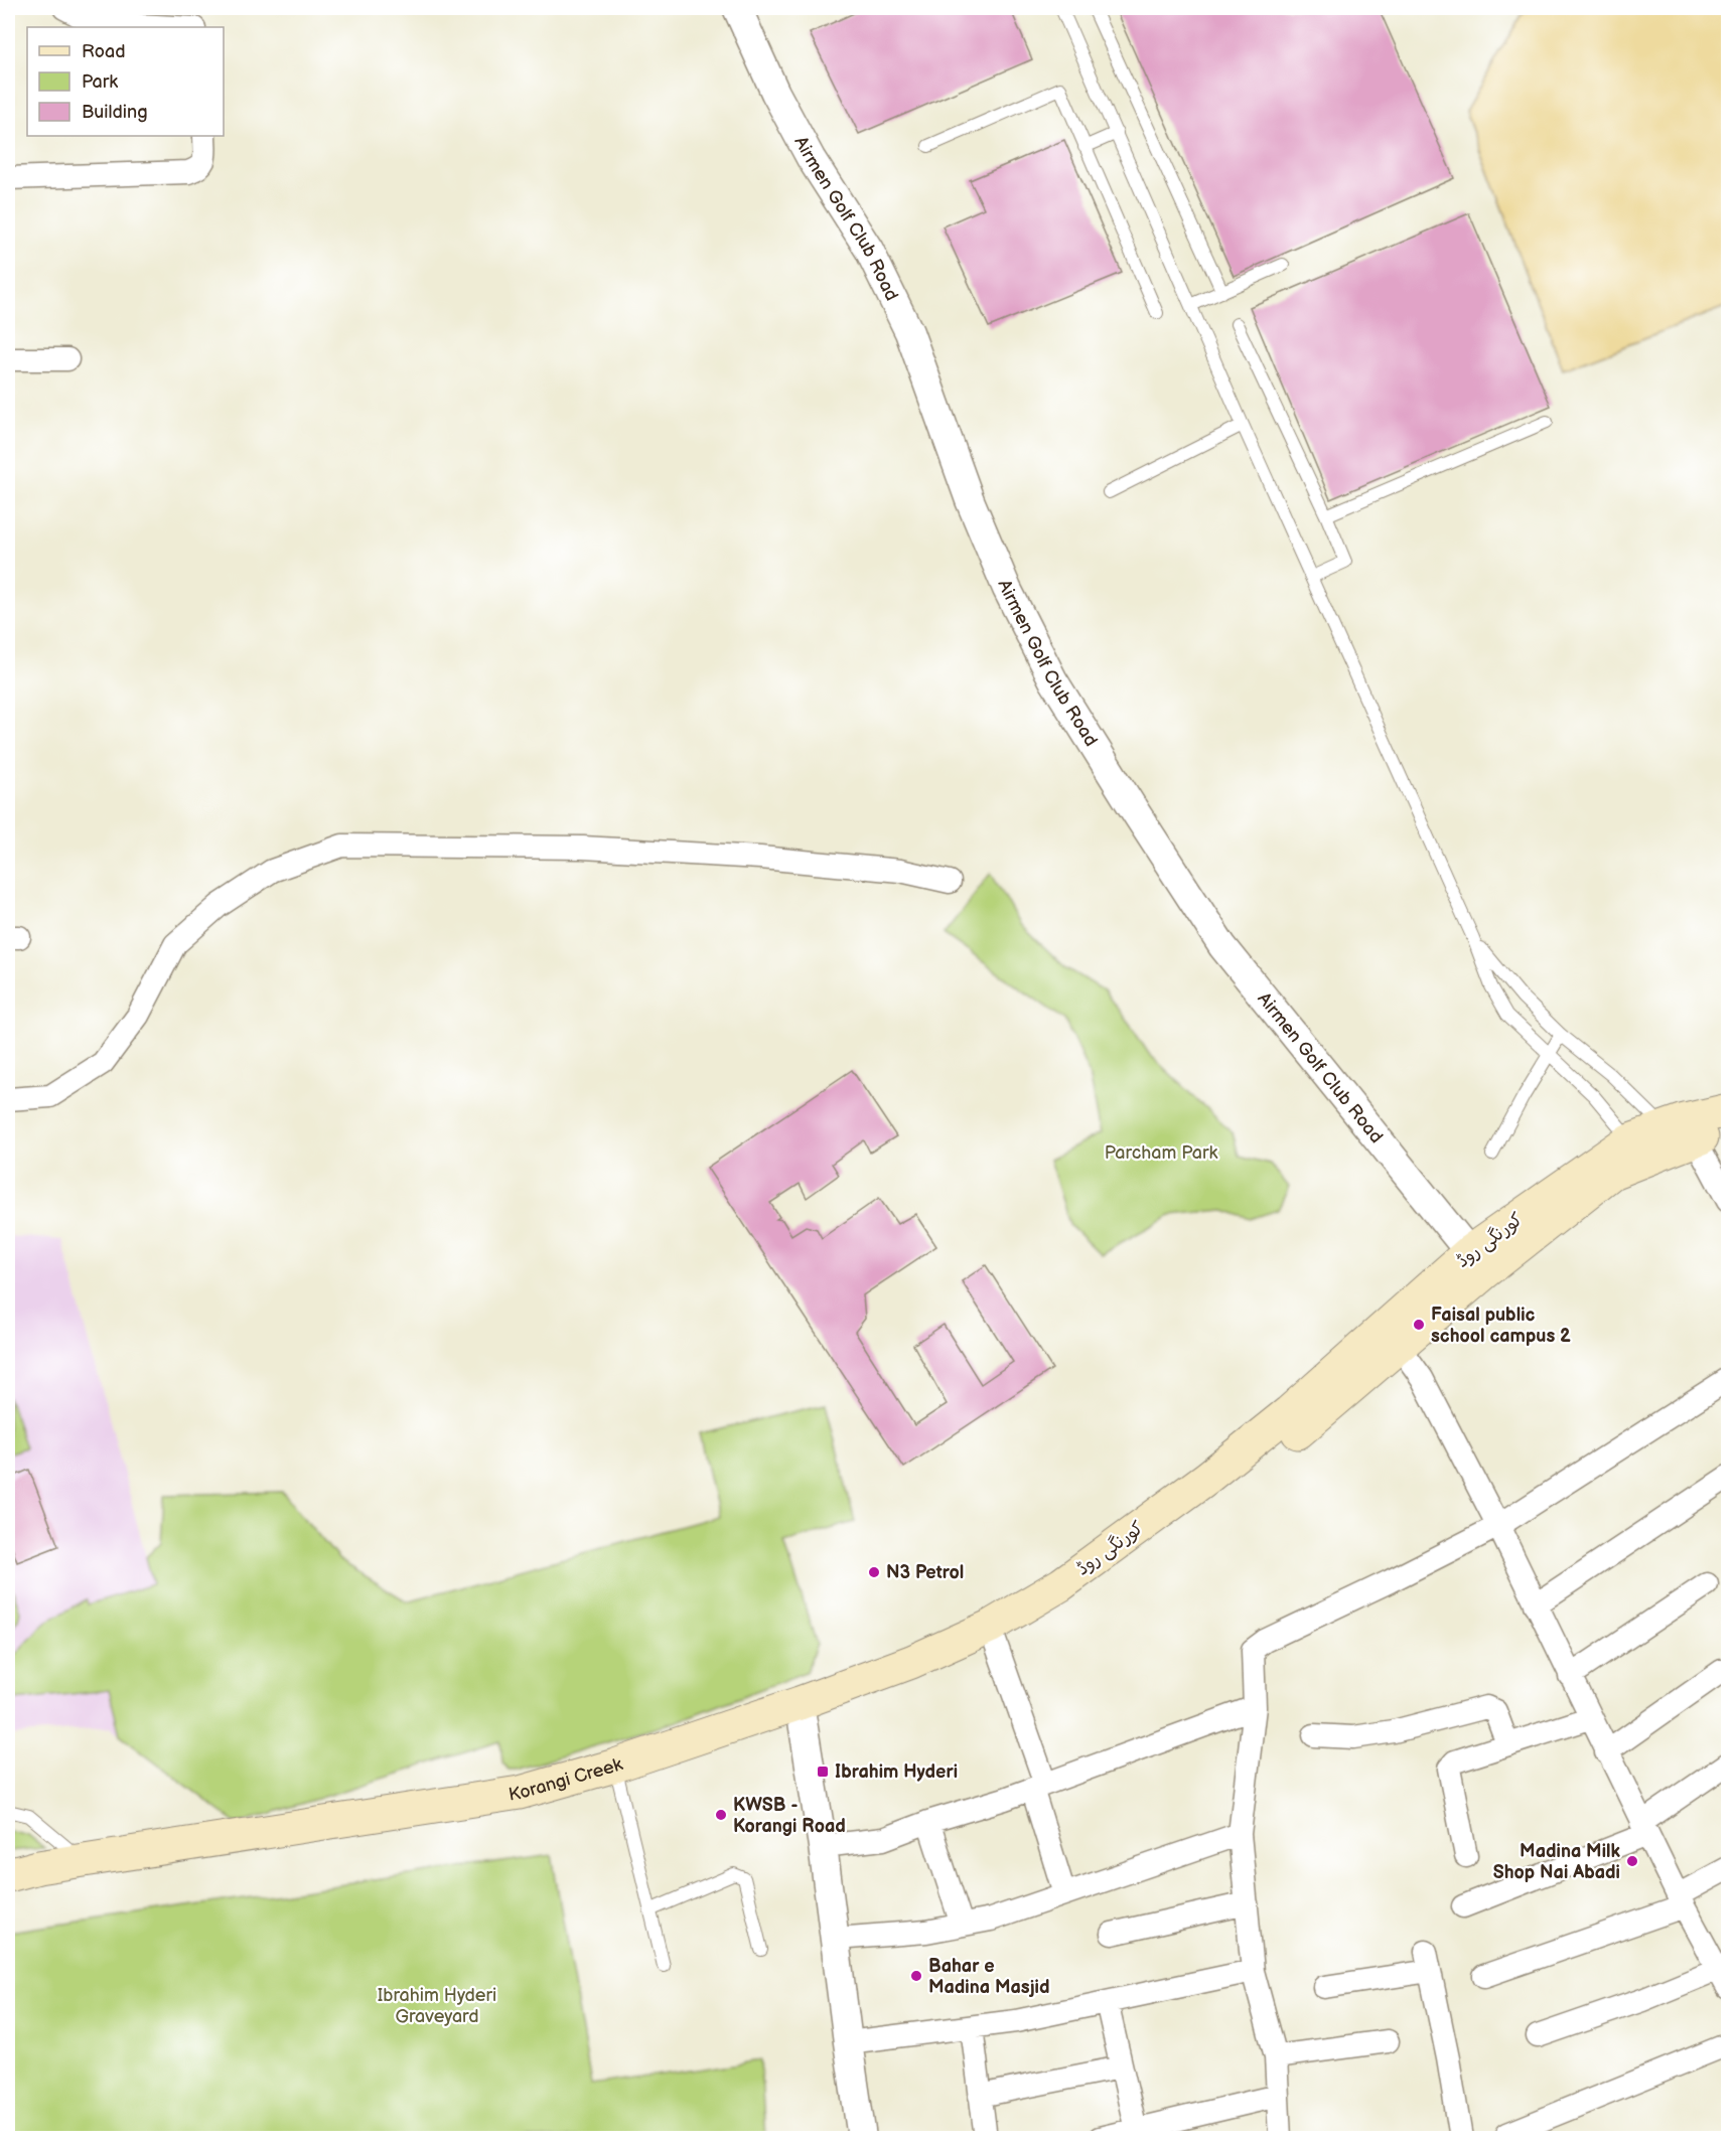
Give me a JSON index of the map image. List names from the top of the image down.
{
  "streets": {
    "main road": ["کورنگی روڈ", "Korangi Creek"],
    "street": ["Airmen Golf Club Road"]
  },
  "crossings": [
    ["Airmen Golf Club Road", "کورنگی روڈ"],
    ["کورنگی روڈ", "Korangi Creek"]
  ],
  "parks": ["Parcham Park", "Ibrahim Hyderi Graveyard"],
  "places": {
    "other": [
      "Faisal public school campus 2",
      "N3 Petrol",
      "KWSB - Korangi Road",
      "Madina Milk Shop Nai Abadi",
      "Bahar e Madina Masjid"
    ],
    "transit": ["Ibrahim Hyderi"]
  },
  "legend": ["Road", "Park", "Building"]
}
